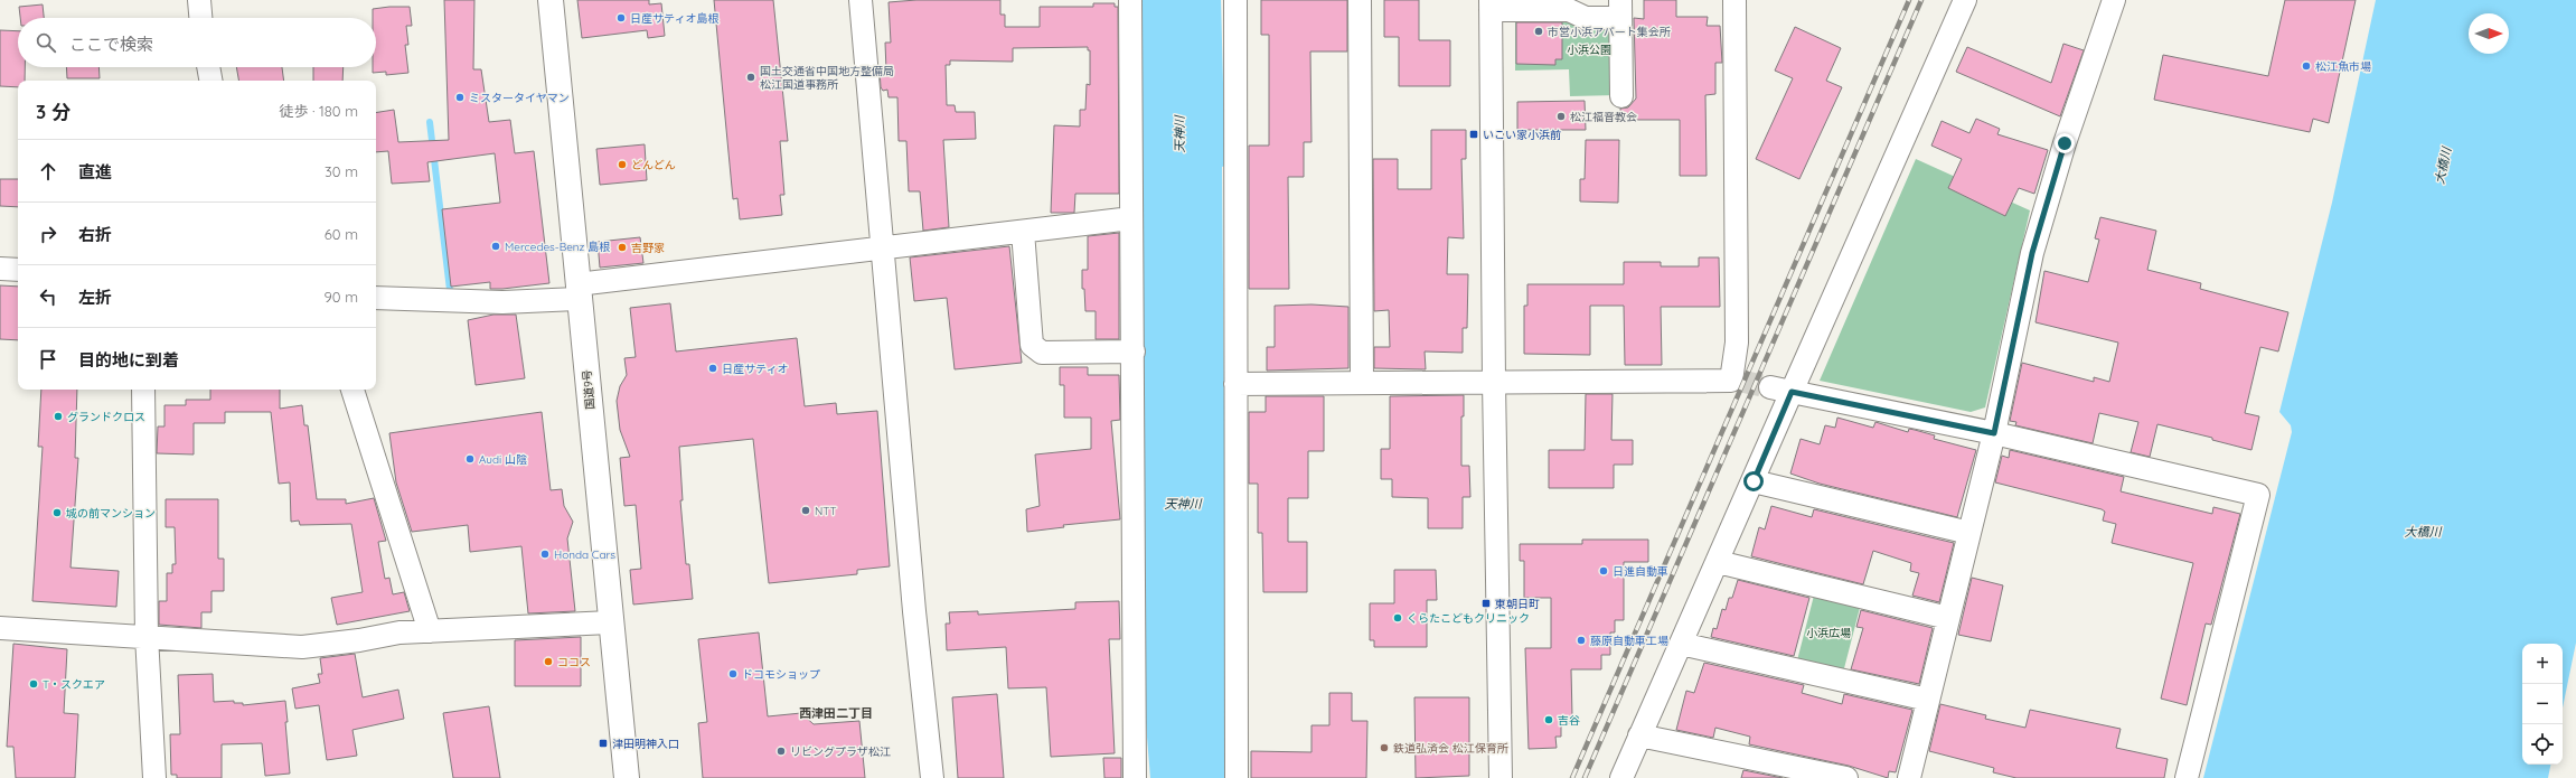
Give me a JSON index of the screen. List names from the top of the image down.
{
  "streets": {
    "highway": ["国道9号"]
  },
  "districts": ["西津田二丁目"],
  "water": ["天神川", "大橋川"],
  "parks": ["小浜公園", "小浜広場"],
  "places": {
    "other": [
      "日産サティオ島根",
      "市営小浜アパート集会所",
      "松江魚市場",
      "国土交通省中国地方整備局 松江国道事務所",
      "ミスタータイヤマン",
      "松江福音教会",
      "どんどん",
      "Mercedes-Benz 島根",
      "吉野家",
      "日産サティオ",
      "グランドクロス",
      "Audi 山陰",
      "NTT",
      "城の前マンション",
      "Honda Cars",
      "日進自動車",
      "くらたこどもクリニック",
      "藤原自動車工場",
      "ココス",
      "ドコモショップ",
      "T・スクエア",
      "吉谷",
      "鉄道弘済会 松江保育所",
      "リビングプラザ松江"
    ],
    "transit": ["いこい家小浜前", "東朝日町", "津田明神入口"]
  },
  "north": "right",
  "page": {
    "search": "ここで検索",
    "heading": ["3 分", "徒歩 · 180 m"],
    "list": [
      ["直進", "30 m"],
      ["右折", "60 m"],
      ["左折", "90 m"],
      "目的地に到着"
    ],
    "map_buttons": ["+", "−"]
  }
}
